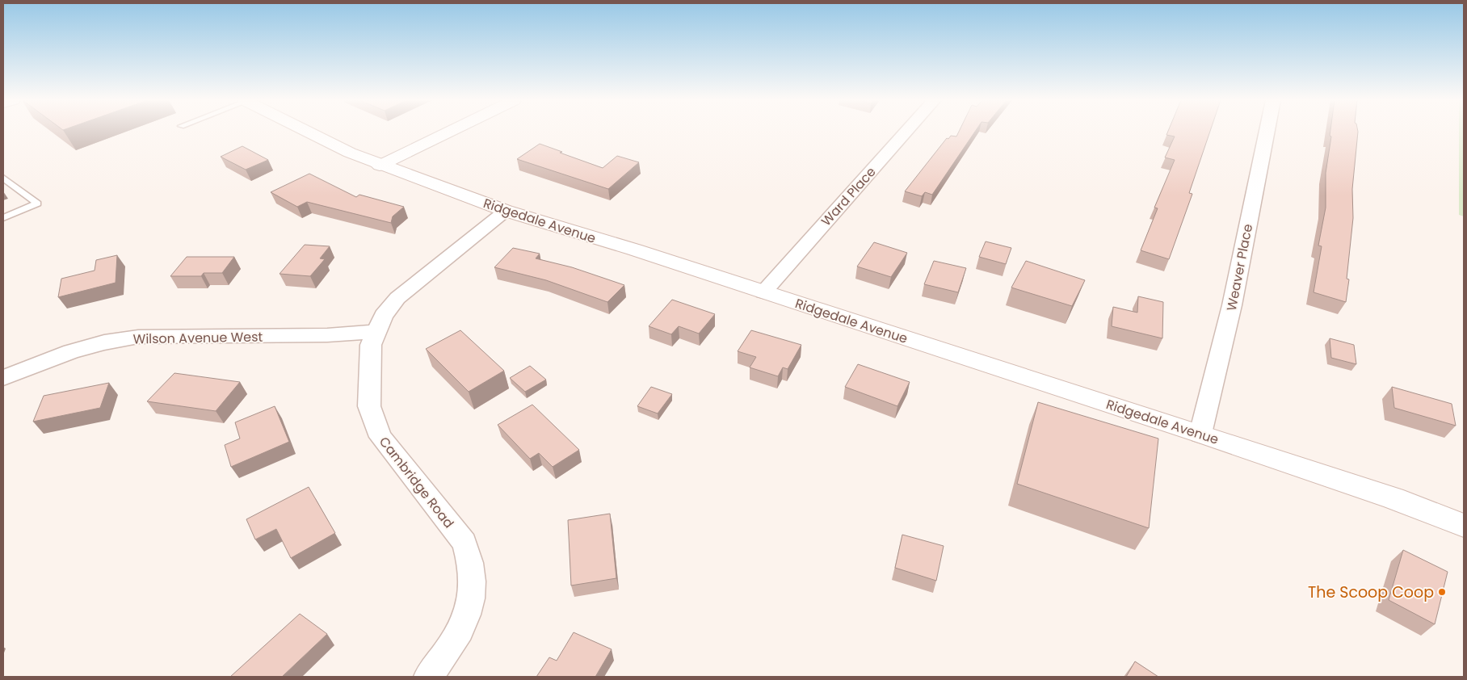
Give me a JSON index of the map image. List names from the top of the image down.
{
  "streets": {
    "main road": ["Ridgedale Avenue"],
    "street": [
      "Ward Place",
      "Weaver Place",
      "Wilson Avenue West",
      "Cambridge Road"
    ]
  },
  "crossings": [
    ["Ward Place", "Ridgedale Avenue"],
    ["Ridgedale Avenue", "Weaver Place"],
    ["Ridgedale Avenue", "Cambridge Road"],
    ["Wilson Avenue West", "Cambridge Road"]
  ],
  "places": ["The Scoop Coop"]
}
